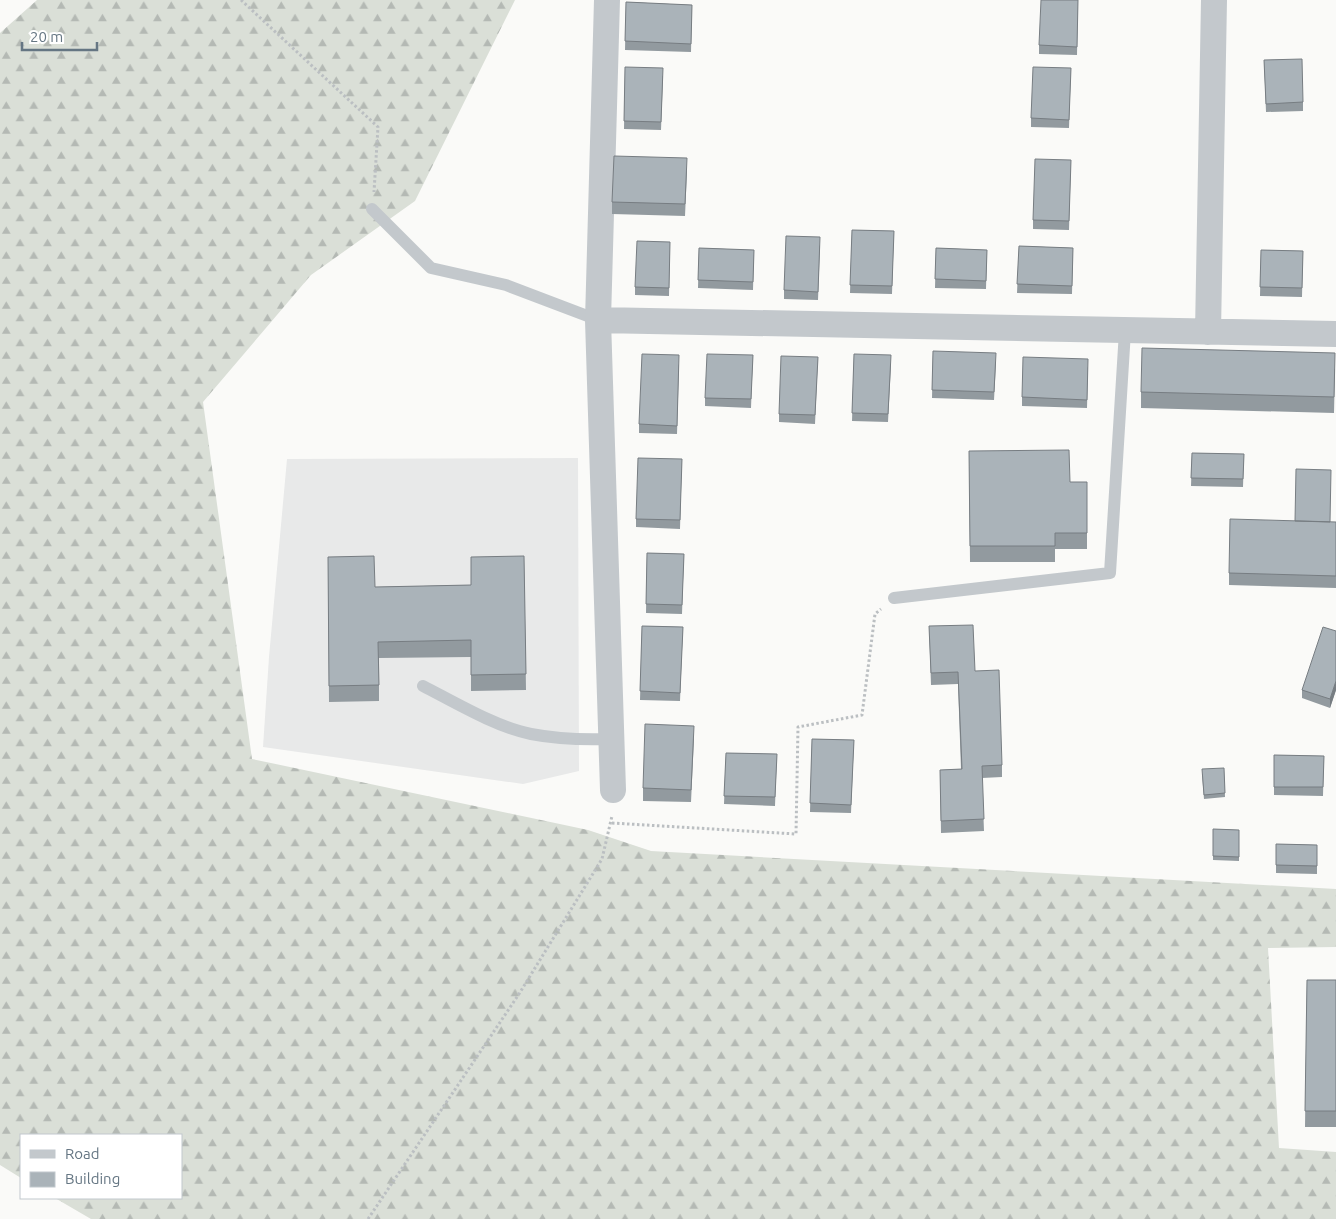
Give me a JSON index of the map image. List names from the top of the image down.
{
  "legend": ["Road", "Building"],
  "scale_bar": "20 m"
}
